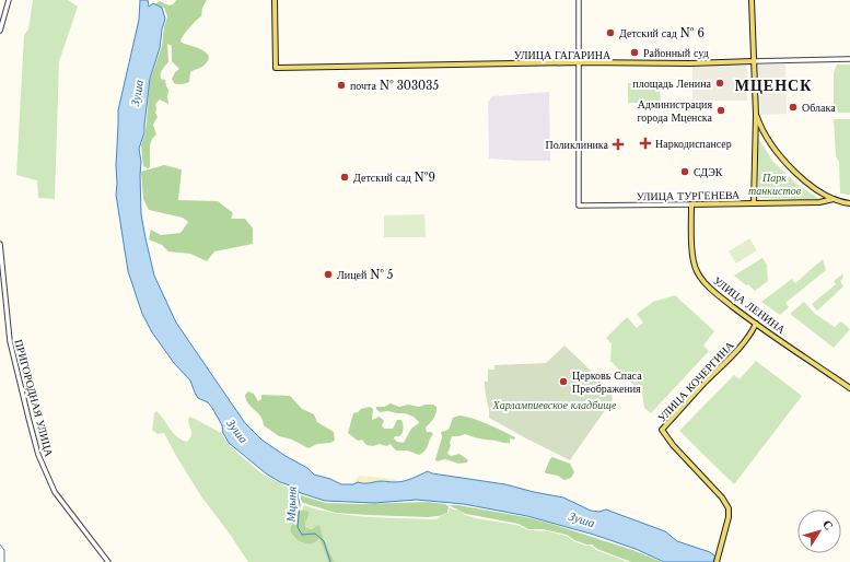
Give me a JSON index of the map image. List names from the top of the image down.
{
  "streets": {
    "main road": [
      "УЛИЦА ГАГАРИНА",
      "УЛИЦА ТУРГЕНЕВА",
      "УЛИЦА ЛЕНИНА",
      "УЛИЦА КОЧЕРГИНА"
    ],
    "street": ["ПРИГОРОДНАЯ УЛИЦА"]
  },
  "crossings": [
    ["УЛИЦА ГАГАРИНА", "УЛИЦА ТУРГЕНЕВА"],
    ["УЛИЦА ТУРГЕНЕВА", "УЛИЦА ЛЕНИНА"],
    ["УЛИЦА ЛЕНИНА", "УЛИЦА КОЧЕРГИНА"]
  ],
  "districts": ["МЦЕНСК"],
  "water": ["Зуша", "Мцыня"],
  "parks": ["Парк танкистов", "Харлампиевское кладбище"],
  "places": {
    "other": [
      "Детский сад № 6",
      "Районный суд",
      "площадь Ленина",
      "почта № 303035",
      "Облака",
      "Администрация города Мценска",
      "СДЭК",
      "Детский сад №9",
      "Лицей № 5",
      "Церковь Спаса Преображения"
    ],
    "health": ["Наркодиспансер", "Поликлиника"]
  },
  "north": "top right"
}
